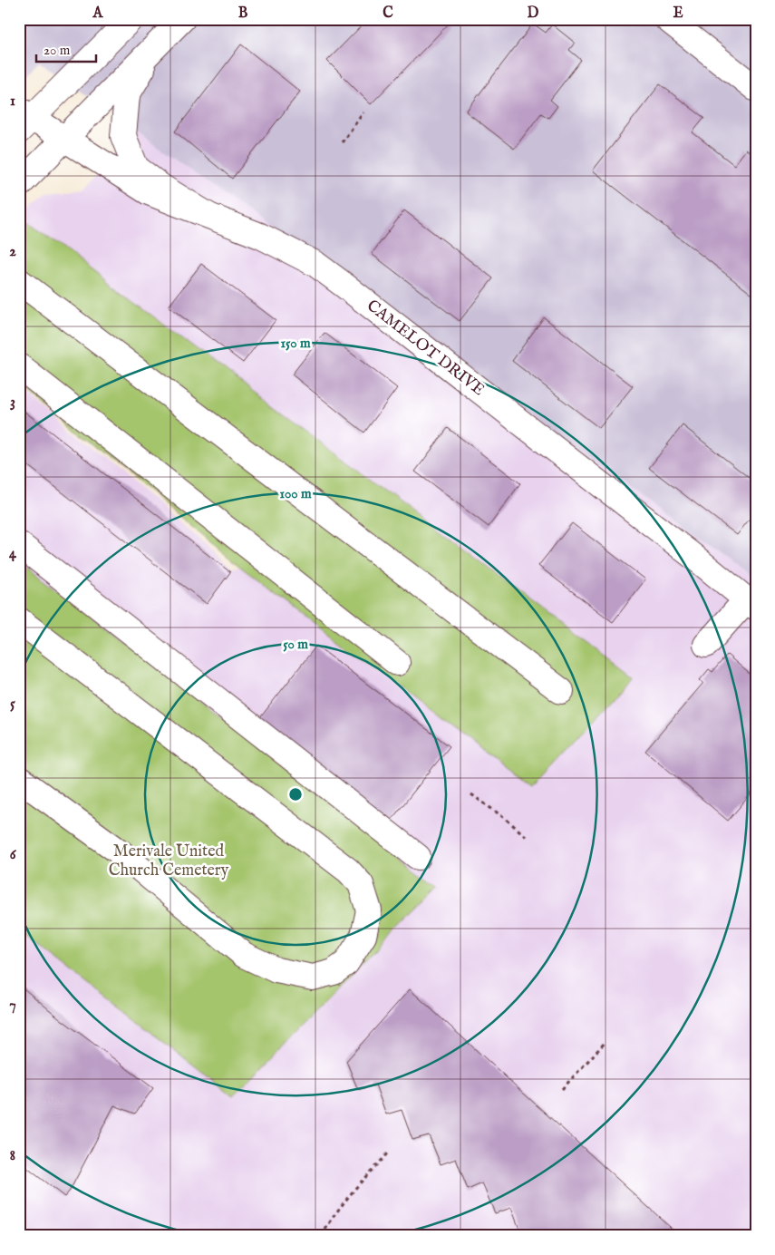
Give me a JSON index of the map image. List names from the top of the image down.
{
  "streets": {
    "street": ["CAMELOT DRIVE"]
  },
  "parks": ["Merivale United Church Cemetery"],
  "scale_bar": "20 m",
  "grid": {
    "columns": [
      "A",
      "B",
      "C",
      "D",
      "E"
    ],
    "rows": [
      "1",
      "2",
      "3",
      "4",
      "5",
      "6",
      "7",
      "8"
    ]
  },
  "rings": ["150 m", "100 m", "50 m"]
}
